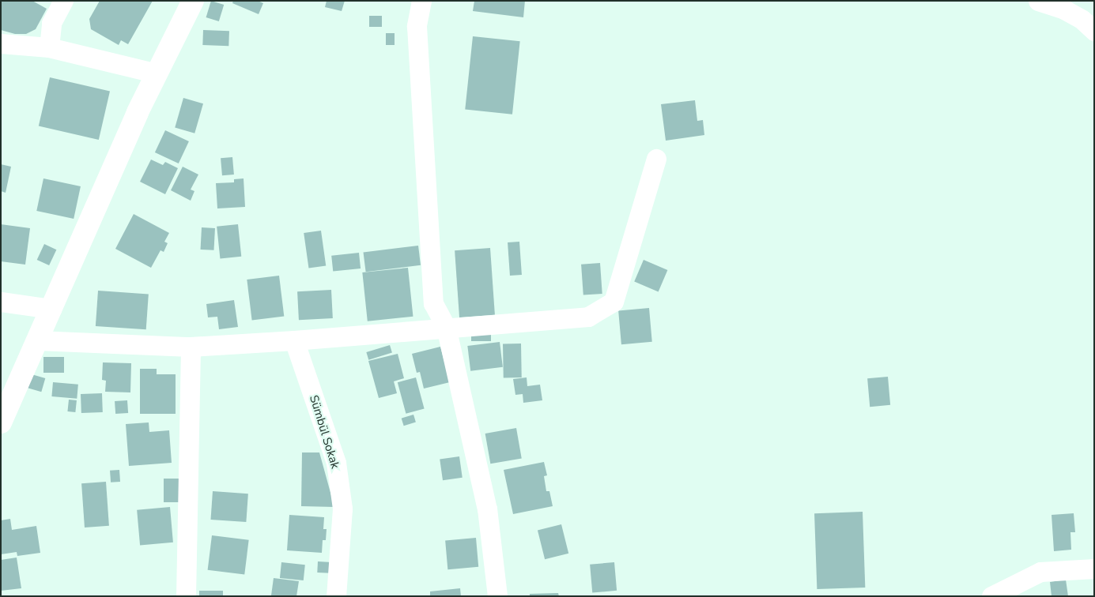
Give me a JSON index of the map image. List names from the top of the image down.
{
  "streets": {
    "street": ["Sümbül Sokak"]
  }
}
